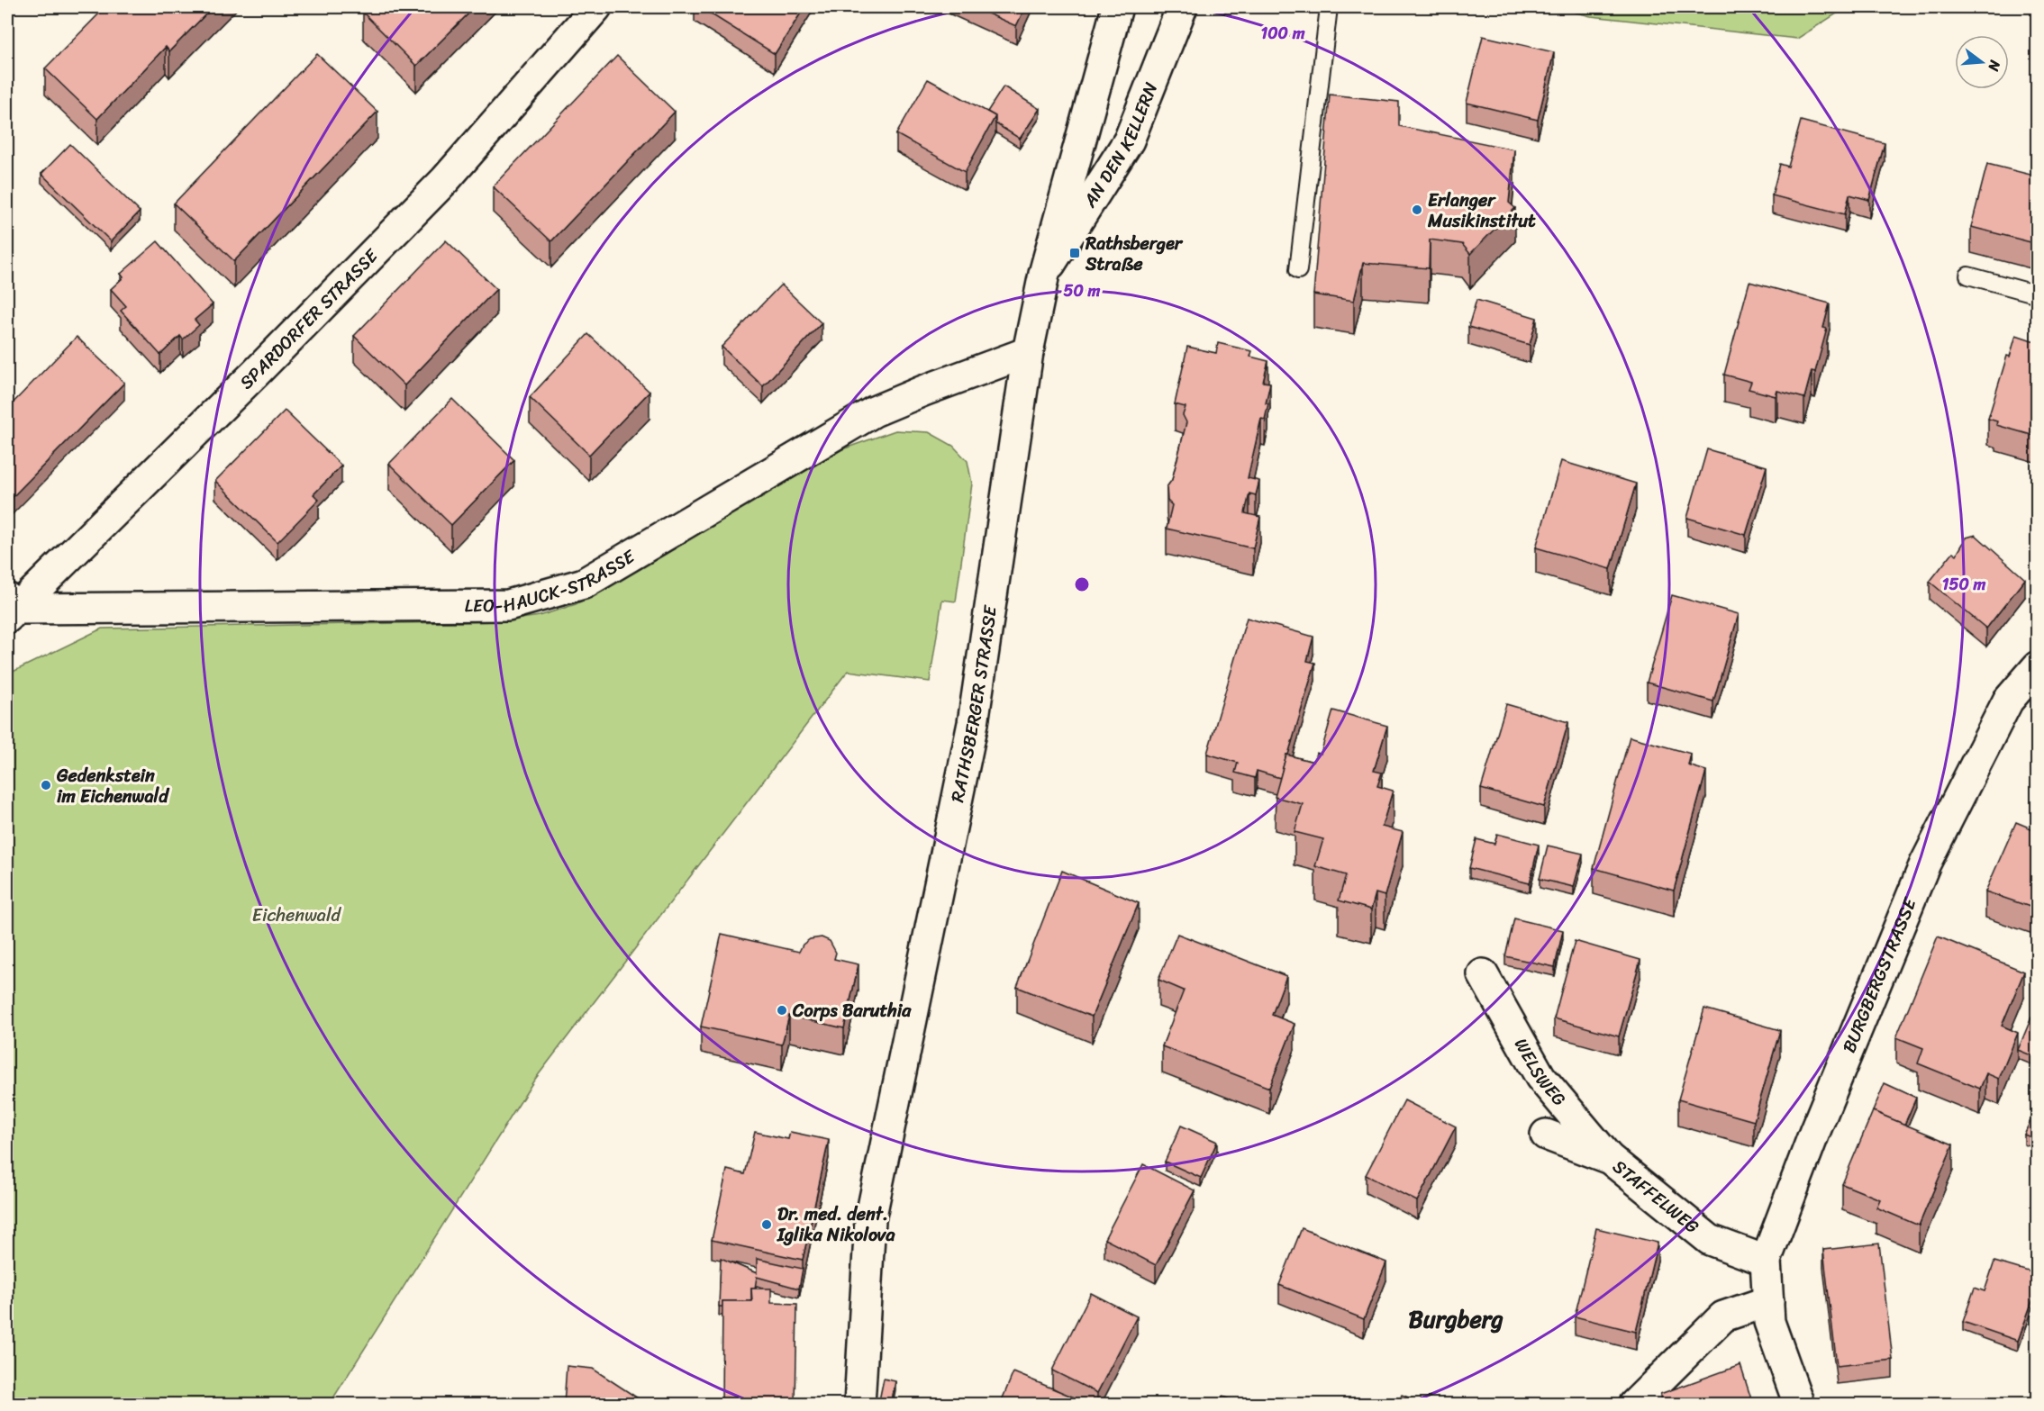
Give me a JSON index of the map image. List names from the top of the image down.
{
  "streets": {
    "street": [
      "AN DEN KELLERN",
      "SPARDORFER STRASSE",
      "LEO-HAUCK-STRASSE",
      "RATHSBERGER STRASSE",
      "BURGBERGSTRASSE",
      "WELSWEG",
      "STAFFELWEG"
    ]
  },
  "crossings": [
    ["AN DEN KELLERN", "RATHSBERGER STRASSE"],
    ["SPARDORFER STRASSE", "LEO-HAUCK-STRASSE"],
    ["LEO-HAUCK-STRASSE", "RATHSBERGER STRASSE"],
    ["BURGBERGSTRASSE", "STAFFELWEG"],
    ["WELSWEG", "STAFFELWEG"]
  ],
  "districts": ["Burgberg"],
  "parks": ["Eichenwald"],
  "places": {
    "other": [
      "Erlanger Musikinstitut",
      "Gedenkstein im Eichenwald",
      "Corps Baruthia",
      "Dr. med. dent. Iglika Nikolova"
    ],
    "transit": ["Rathsberger Straße"]
  },
  "north": "right",
  "rings": ["100 m", "50 m", "150 m"]
}
